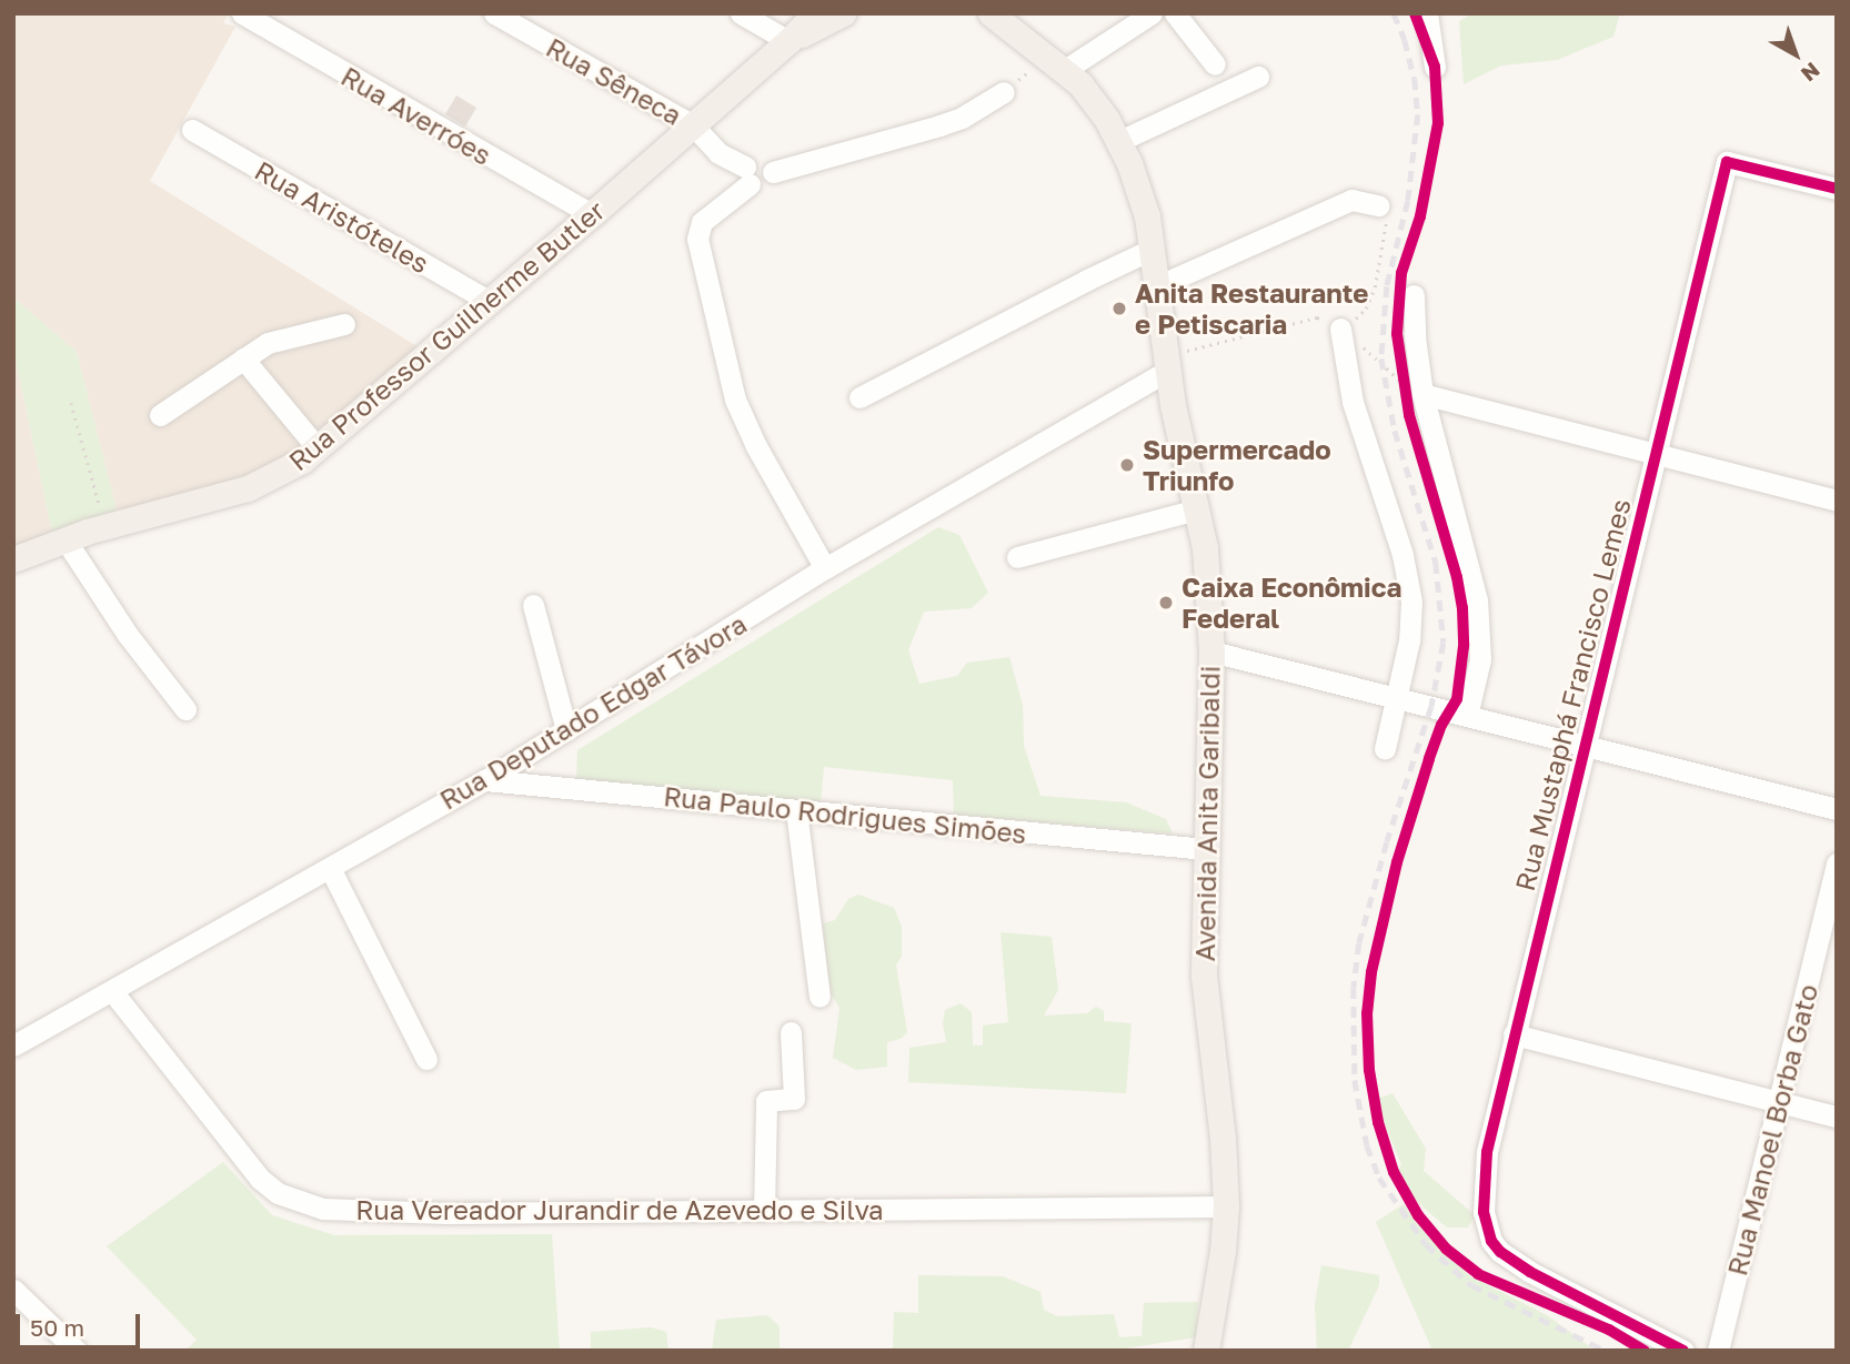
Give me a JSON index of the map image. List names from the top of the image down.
{
  "streets": {
    "main road": ["Rua Professor Guilherme Butler", "Avenida Anita Garibaldi"],
    "street": [
      "Rua Sêneca",
      "Rua Averróes",
      "Rua Aristóteles",
      "Rua Mustaphá Francisco Lemes",
      "Rua Deputado Edgar Távora",
      "Rua Paulo Rodrigues Simões",
      "Rua Manoel Borba Gato",
      "Rua Vereador Jurandir de Azevedo e Silva"
    ]
  },
  "crossings": [
    ["Rua Sêneca", "Rua Professor Guilherme Butler"],
    ["Rua Averróes", "Rua Professor Guilherme Butler"],
    ["Rua Aristóteles", "Rua Professor Guilherme Butler"],
    ["Rua Deputado Edgar Távora", "Avenida Anita Garibaldi"],
    ["Rua Deputado Edgar Távora", "Rua Paulo Rodrigues Simões"],
    ["Rua Deputado Edgar Távora", "Rua Vereador Jurandir de Azevedo e Silva"],
    ["Avenida Anita Garibaldi", "Rua Paulo Rodrigues Simões"],
    ["Avenida Anita Garibaldi", "Rua Vereador Jurandir de Azevedo e Silva"]
  ],
  "places": ["Anita Restaurante e Petiscaria", "Supermercado Triunfo", "Caixa Econômica Federal"],
  "scale_bar": "50 m",
  "north": "bottom right"
}
